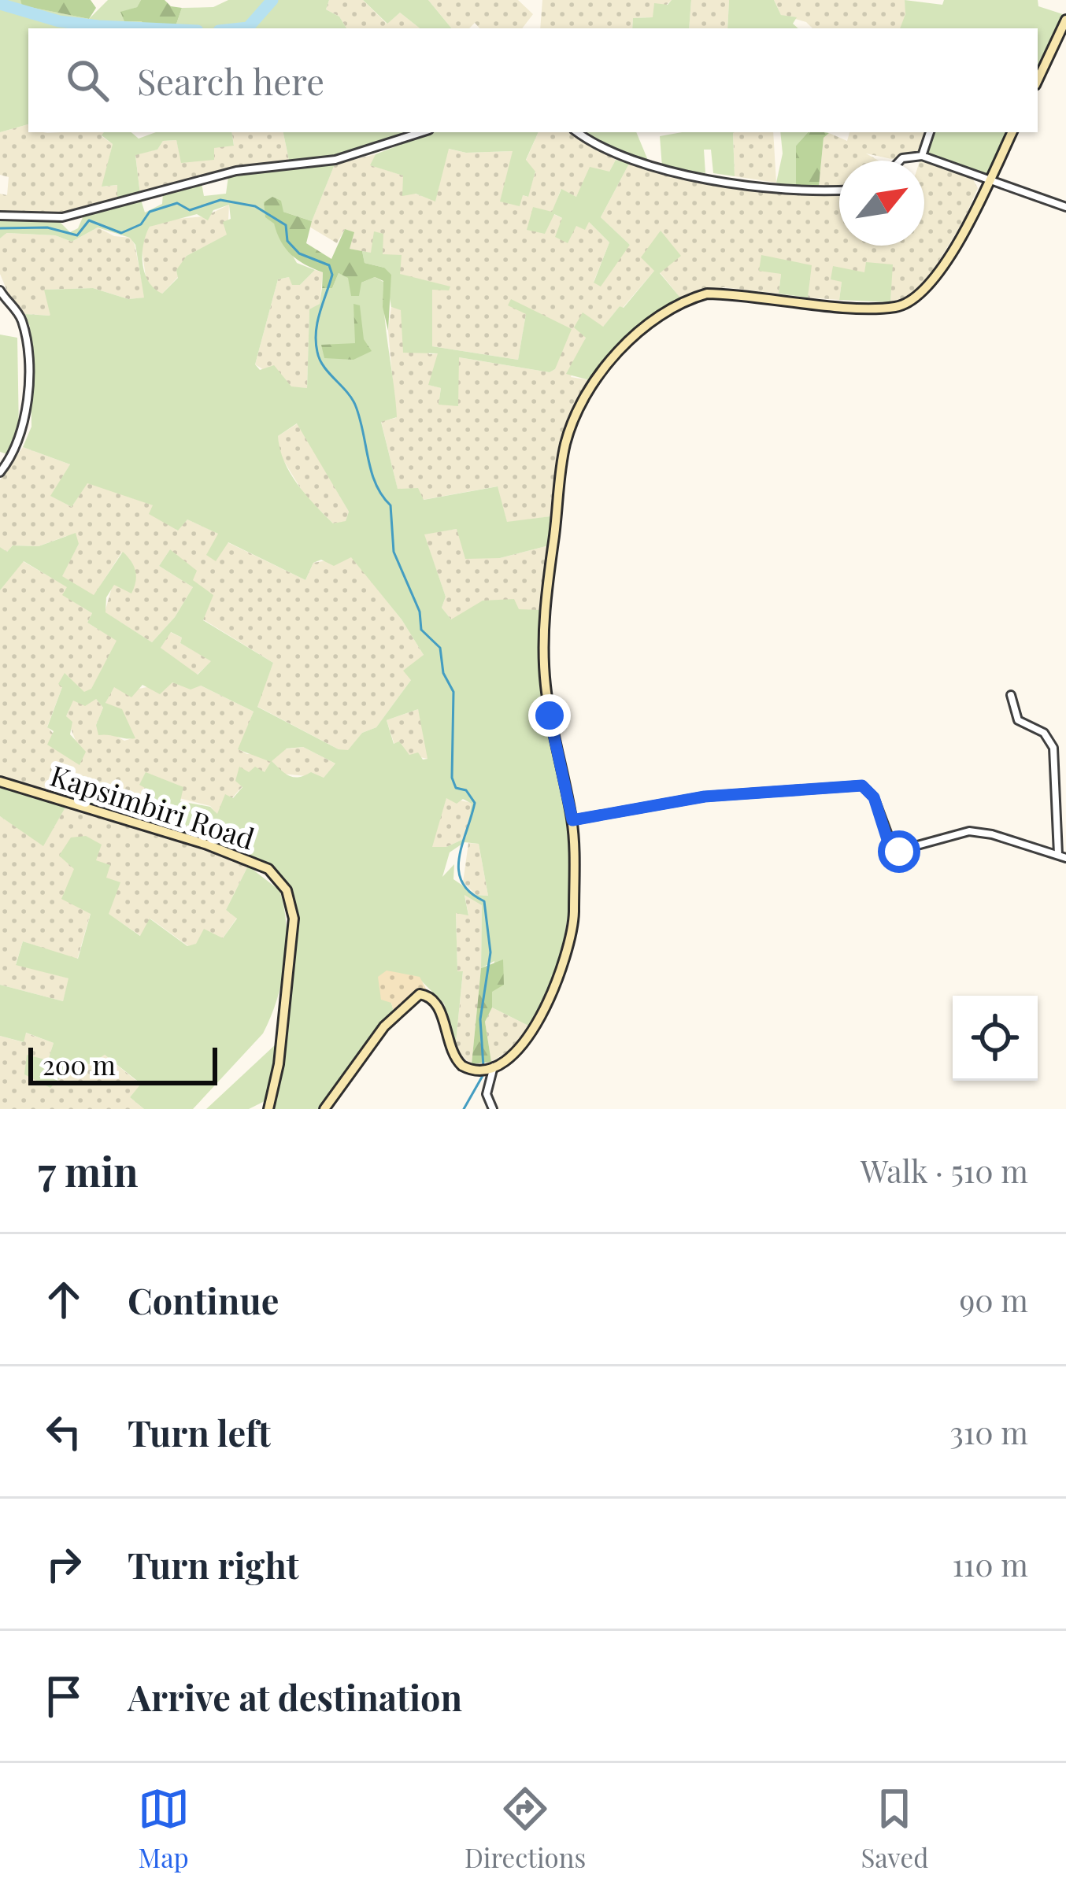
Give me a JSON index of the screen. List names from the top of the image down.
{
  "streets": {
    "street": ["Kapsimbiri Road"]
  },
  "scale_bar": "200 m",
  "north": "top right",
  "page": {
    "search": "Search here",
    "scale": "200 m",
    "heading": ["7 min", "Walk · 510 m"],
    "list": [
      ["Continue", "90 m"],
      ["Turn left", "310 m"],
      ["Turn right", "110 m"],
      "Arrive at destination"
    ],
    "nav": ["Map", "Directions", "Saved"]
  }
}
